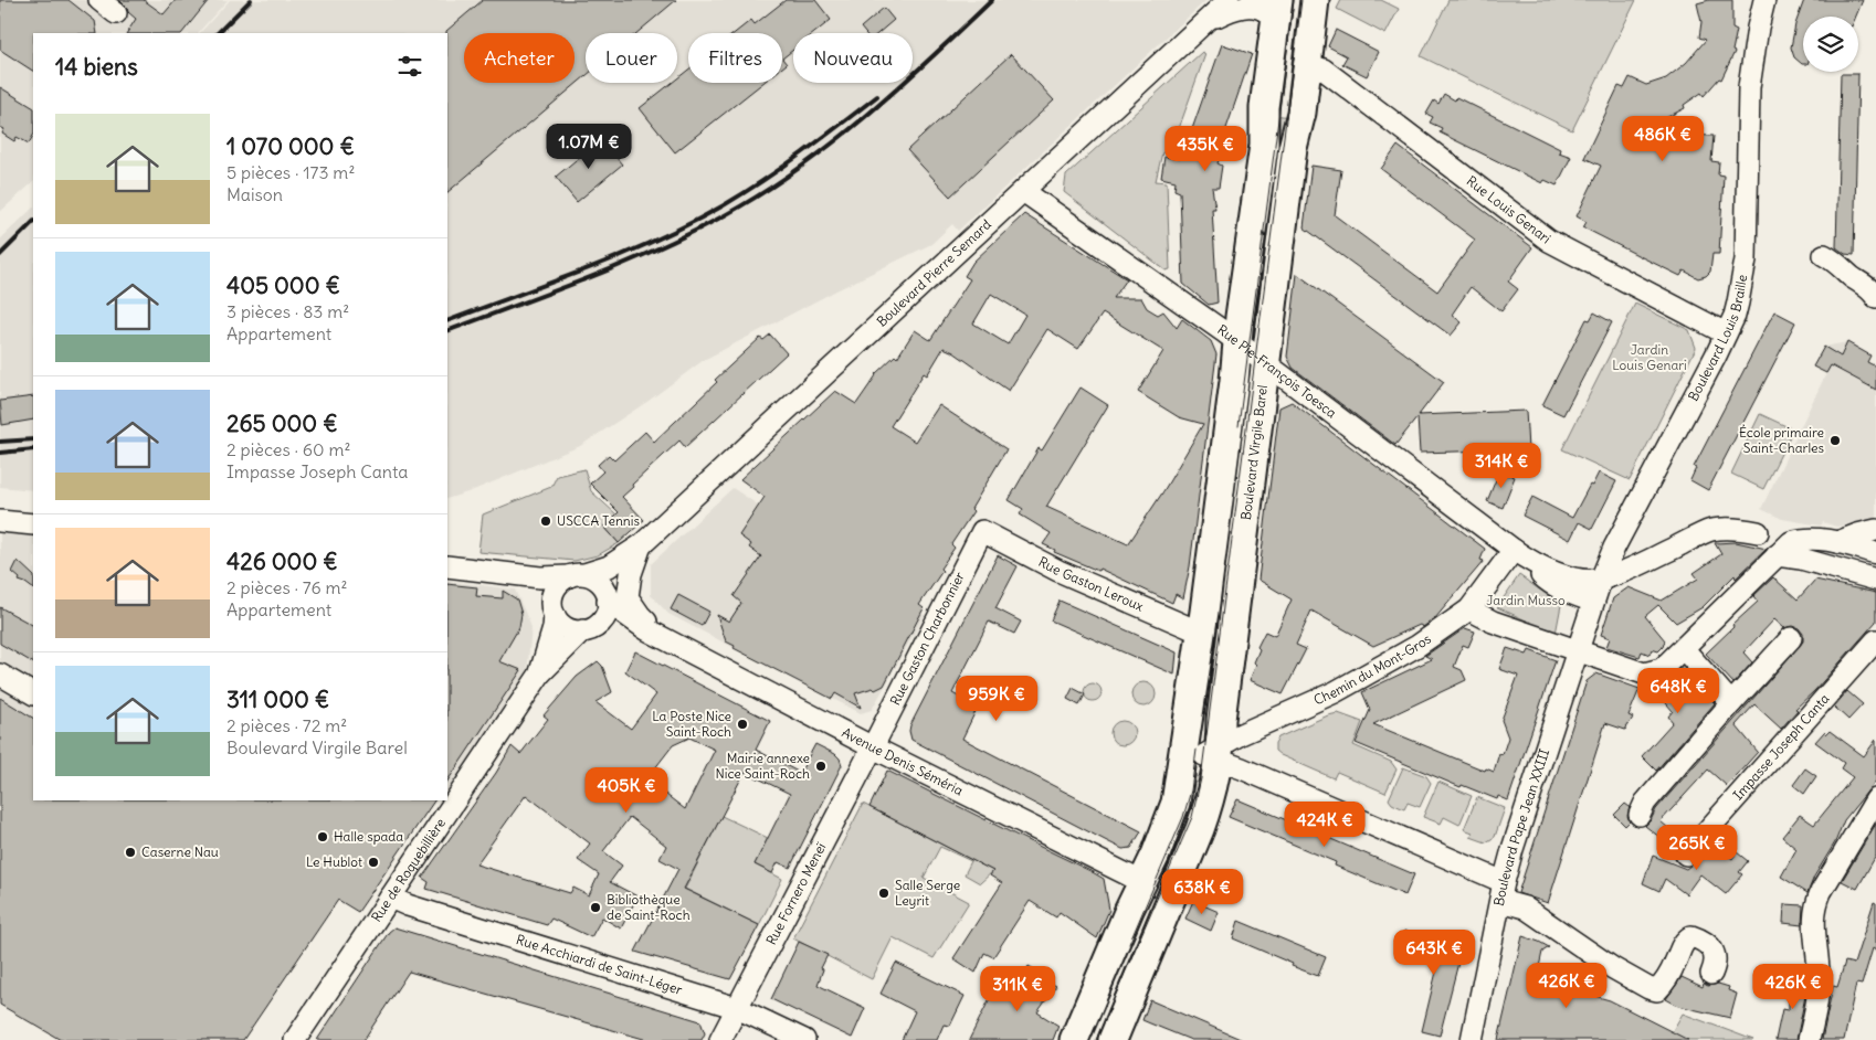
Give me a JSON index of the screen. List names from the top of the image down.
{
  "streets": {
    "main road": ["Boulevard Virgile Barel"],
    "street": [
      "Rue Louis Genari",
      "Boulevard Pierre Semard",
      "Boulevard Louis Braille",
      "Rue Pie-François Toesca",
      "Rue Gaston Leroux",
      "Rue Gaston Charbonnier",
      "Chemin du Mont-Gros",
      "Impasse Joseph Canta",
      "Avenue Denis Séméria",
      "Boulevard Pape Jean XXIII",
      "Rue de Roquebillière",
      "Rue Fornero Meneï",
      "Rue Acchiardi de Saint-Léger"
    ]
  },
  "crossings": [
    ["Rue Louis Genari", "Boulevard Louis Braille"],
    ["Rue Louis Genari", "Boulevard Virgile Barel"],
    ["Boulevard Pierre Semard", "Rue Pie-François Toesca"],
    ["Boulevard Pierre Semard", "Avenue Denis Séméria"],
    ["Boulevard Pierre Semard", "Rue de Roquebillière"],
    ["Boulevard Louis Braille", "Boulevard Pape Jean XXIII"],
    ["Rue Pie-François Toesca", "Boulevard Virgile Barel"],
    ["Rue Pie-François Toesca", "Chemin du Mont-Gros"],
    ["Boulevard Virgile Barel", "Chemin du Mont-Gros"],
    ["Rue Gaston Leroux", "Rue Gaston Charbonnier"],
    ["Rue Gaston Charbonnier", "Avenue Denis Séméria"],
    ["Rue Gaston Charbonnier", "Rue Fornero Meneï"],
    ["Avenue Denis Séméria", "Rue de Roquebillière"],
    ["Avenue Denis Séméria", "Rue Fornero Meneï"],
    ["Rue de Roquebillière", "Rue Acchiardi de Saint-Léger"],
    ["Rue Fornero Meneï", "Rue Acchiardi de Saint-Léger"]
  ],
  "parks": ["Jardin Louis Genari", "Jardin Musso"],
  "places": [
    "École primaire Saint-Charles",
    "USCCA Tennis",
    "La Poste Nice Saint-Roch",
    "Mairie annexe Nice Saint-Roch",
    "Halle spada",
    "Caserne Nau",
    "Le Hublot",
    "Salle Serge Leyrit",
    "Bibliothèque de Saint-Roch"
  ],
  "page": {
    "chip": [
      "Acheter",
      "Louer",
      "Filtres",
      "Nouveau"
    ],
    "heading": "14 biens",
    "list": [
      {
        "name": "1 070 000 €",
        "note": "5 pièces · 173 m² · Maison"
      },
      {
        "name": "405 000 €",
        "note": "3 pièces · 83 m² · Appartement"
      },
      {
        "name": "265 000 €",
        "note": "2 pièces · 60 m² · Impasse Joseph Canta"
      },
      {
        "name": "426 000 €",
        "note": "2 pièces · 76 m² · Appartement"
      },
      {
        "name": "311 000 €",
        "note": "2 pièces · 72 m² · Boulevard Virgile Barel"
      }
    ],
    "price": [
      "486K €",
      "1.07M €",
      "435K €",
      "314K €",
      "648K €",
      "959K €",
      "405K €",
      "424K €",
      "265K €",
      "638K €",
      "643K €",
      "426K €",
      "426K €",
      "311K €"
    ]
  }
}
